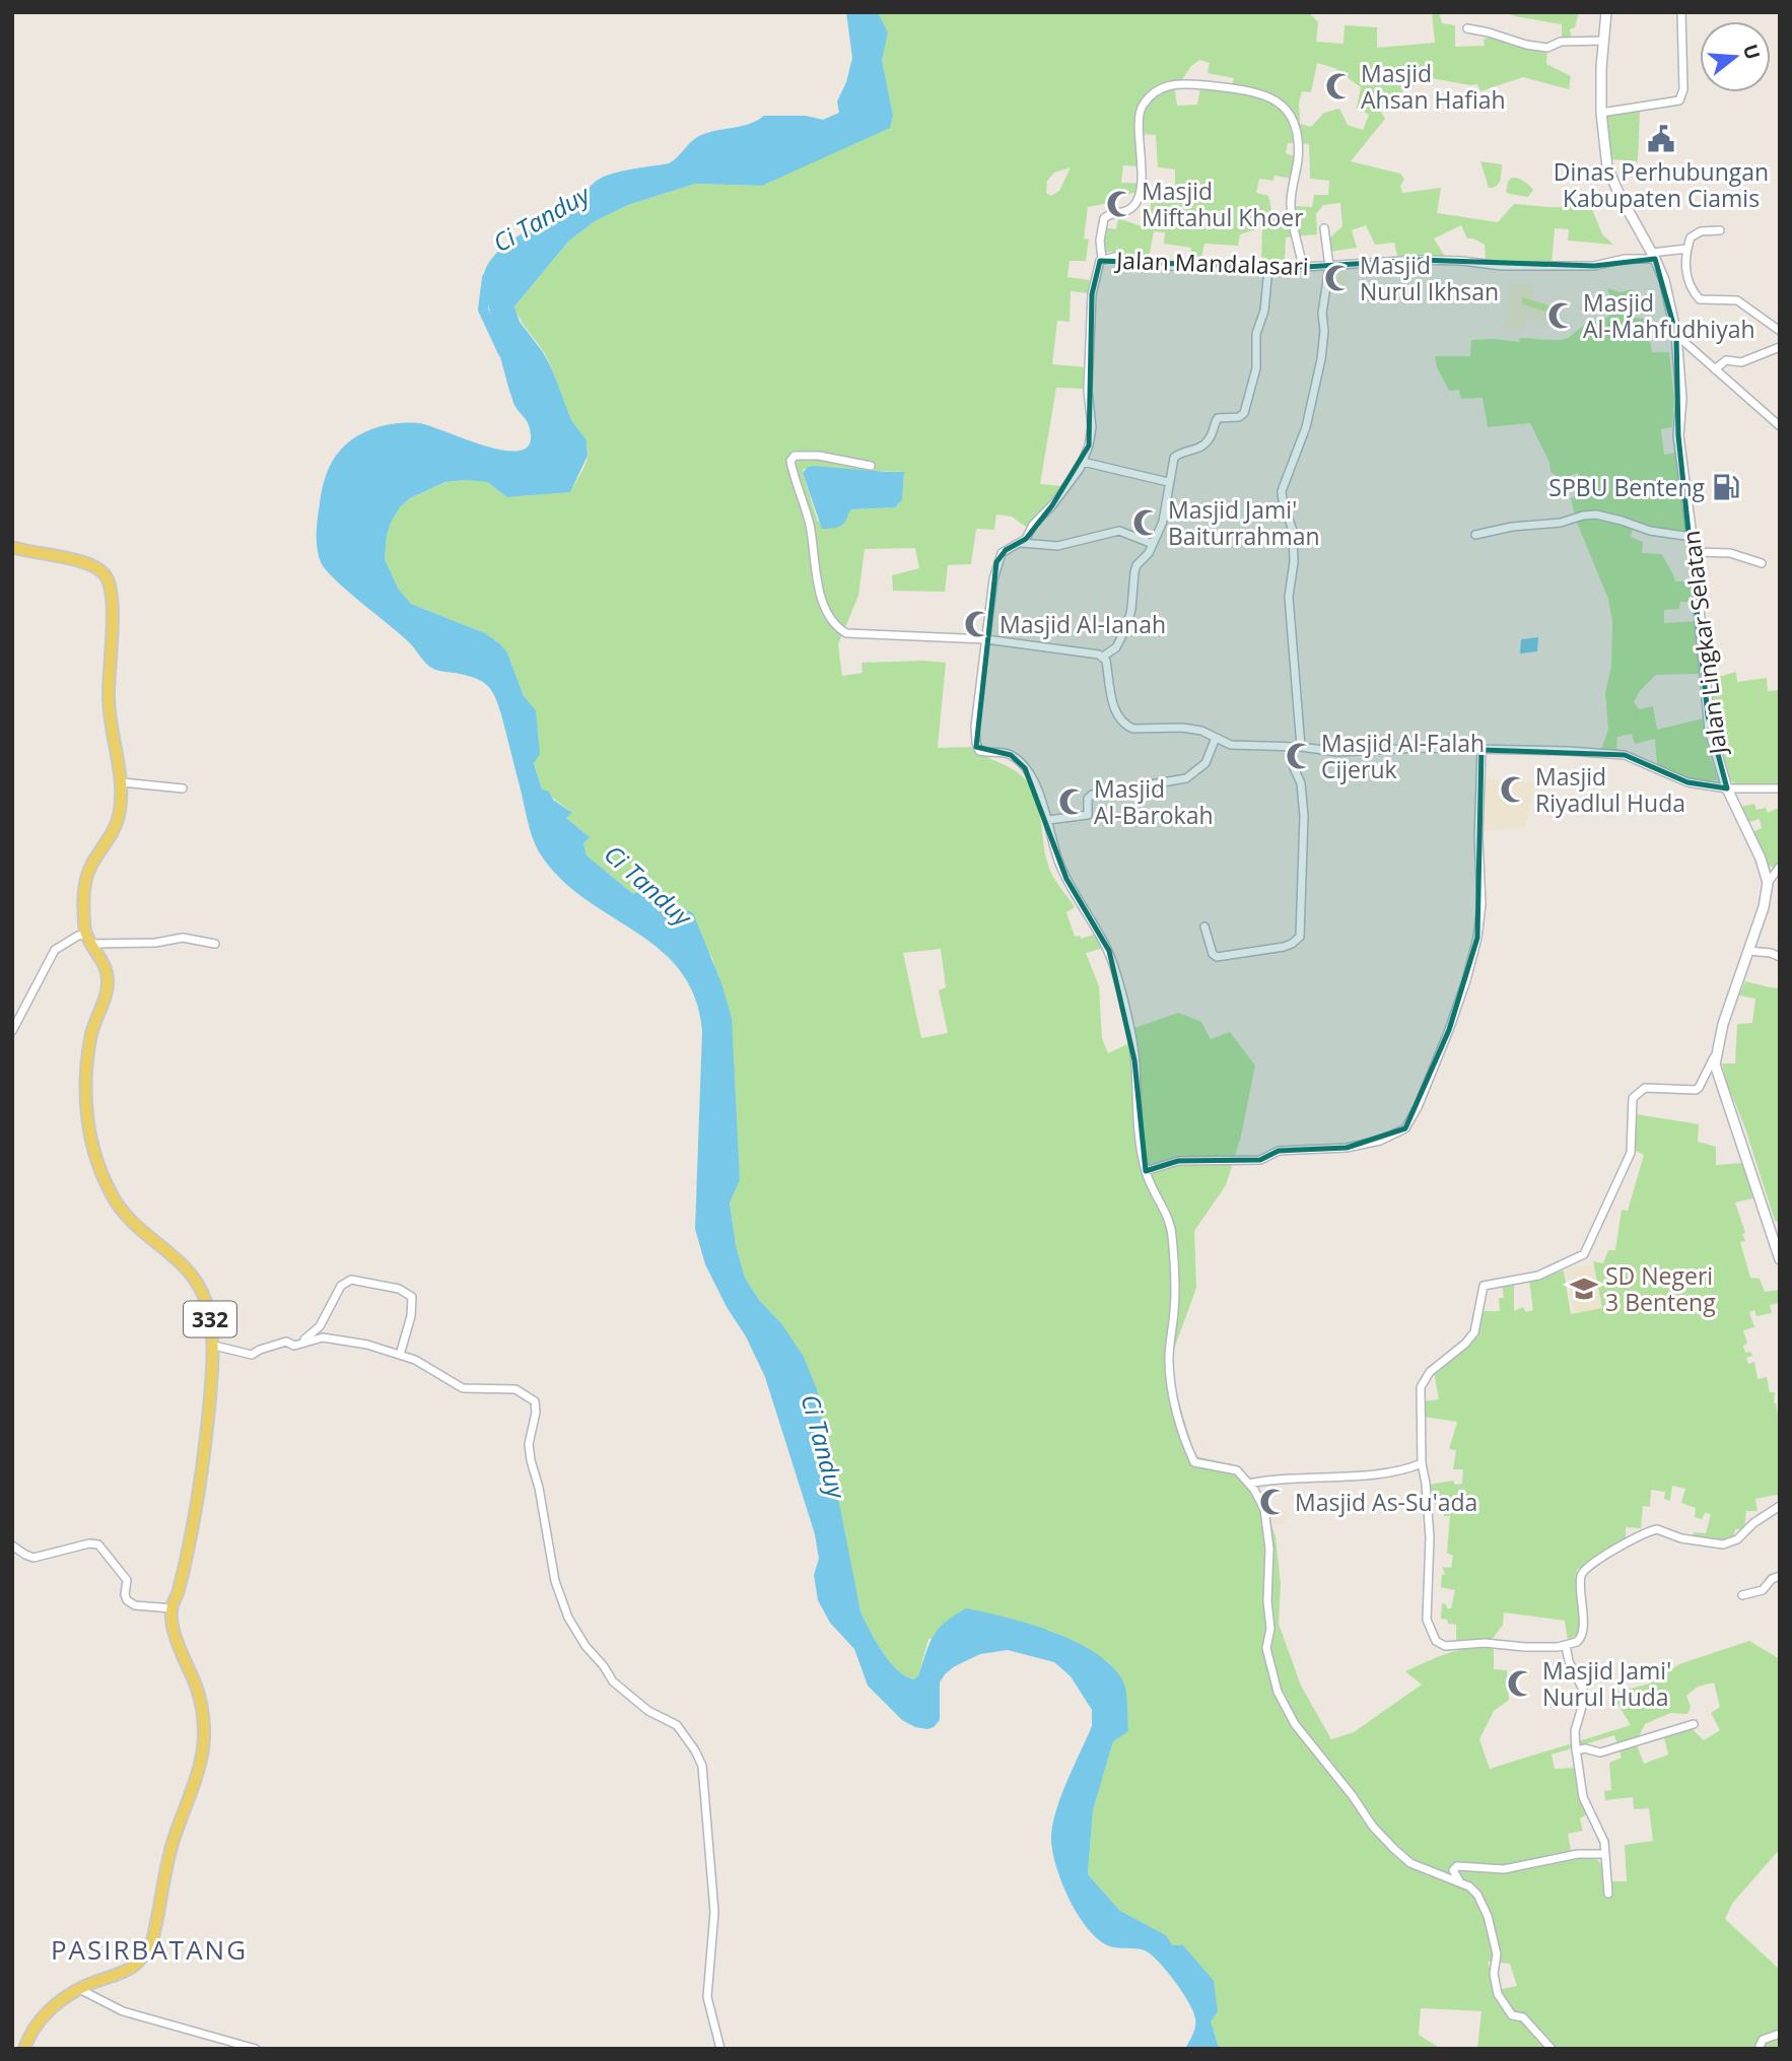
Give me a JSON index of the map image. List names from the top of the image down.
{
  "streets": {
    "main road": ["332"],
    "street": ["Jalan Mandalasari", "Jalan Lingkar Selatan"]
  },
  "crossings": [
    ["Jalan Mandalasari", "Jalan Lingkar Selatan"]
  ],
  "districts": ["PASIRBATANG"],
  "water": ["Ci Tanduy"],
  "places": {
    "mosque": [
      "Masjid Ahsan Hafiah",
      "Masjid Miftahul Khoer",
      "Masjid Nurul Ikhsan",
      "Masjid Al-Mahfudhiyah",
      "Masjid Jami' Baiturrahman",
      "Masjid Al-Ianah",
      "Masjid Al-Falah Cijeruk",
      "Masjid Riyadlul Huda",
      "Masjid Al-Barokah",
      "Masjid As-Su'ada",
      "Masjid Jami' Nurul Huda"
    ],
    "public building": ["Dinas Perhubungan Kabupaten Ciamis"],
    "fuel station": ["SPBU Benteng"],
    "school or university": ["SD Negeri 3 Benteng"]
  },
  "north": "right"
}
